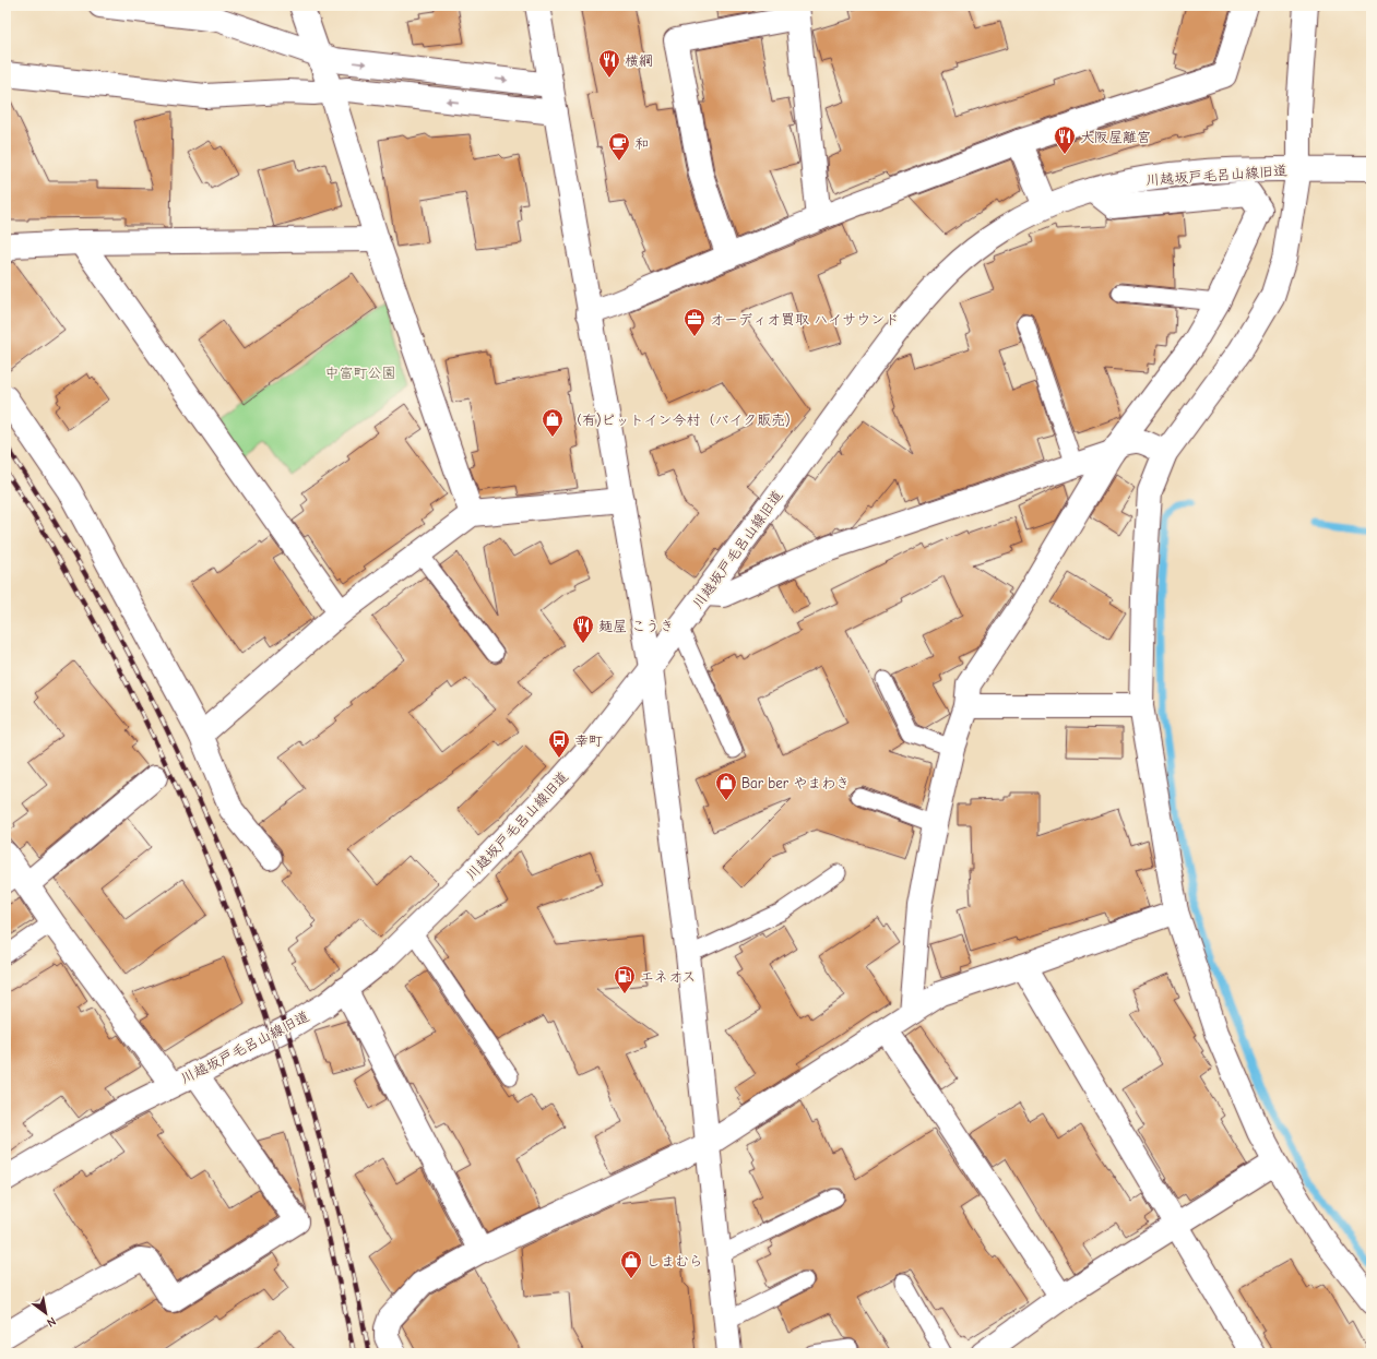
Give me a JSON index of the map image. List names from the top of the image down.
{
  "streets": {
    "street": ["川越坂戸毛呂山線旧道"]
  },
  "parks": ["中富町公園"],
  "places": {
    "restaurant": ["横綱", "大阪屋離宮", "麺屋 こうき"],
    "cafe": ["和"],
    "office": ["オーディオ買取 ハイサウンド"],
    "shop": ["（有)ピットイン今村（バイク販売)", "Bar ber やまわき", "しまむら"],
    "bus stop": ["幸町"],
    "fuel station": ["エネオス"]
  },
  "north": "bottom right"
}
